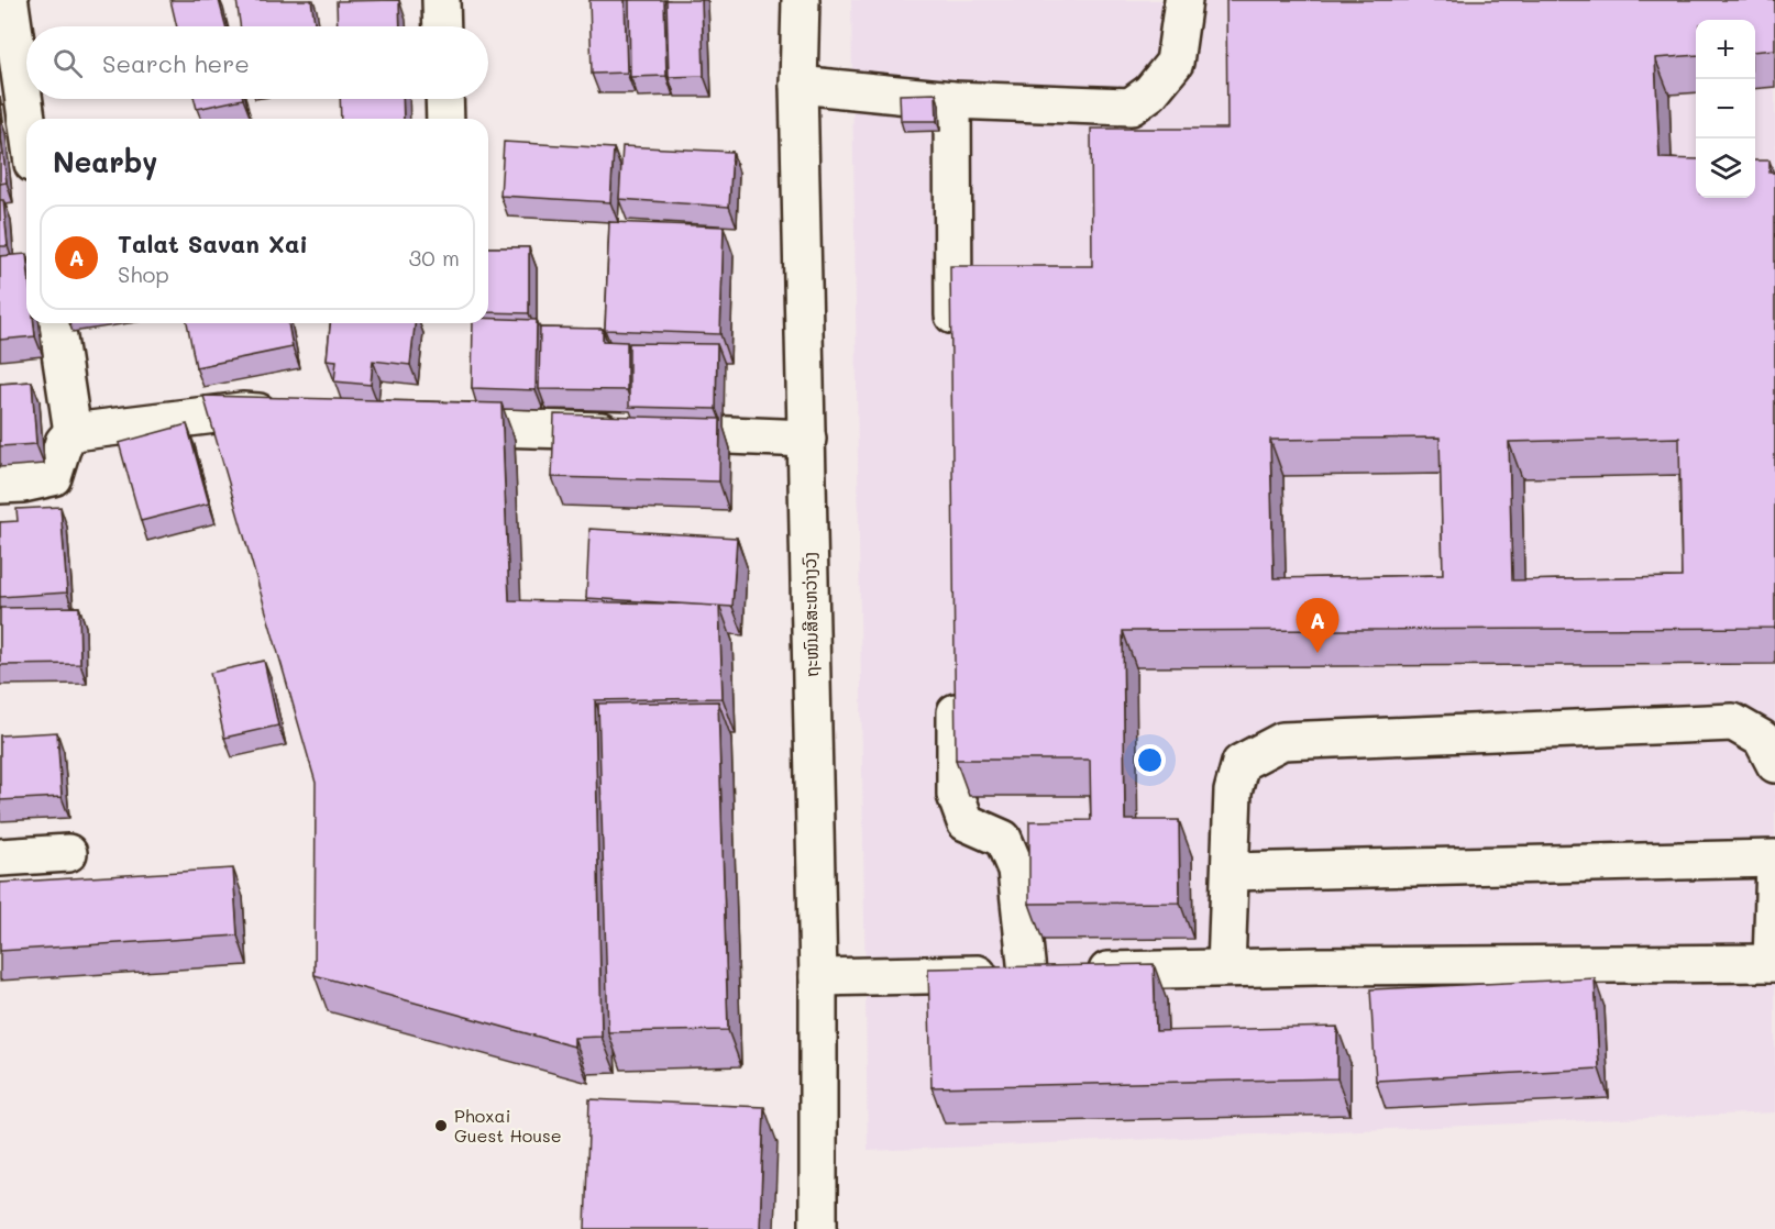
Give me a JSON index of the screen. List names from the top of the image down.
{
  "streets": {
    "street": ["ຖະໜົນສີສະຫວ່າງວົງ"]
  },
  "places": ["Phoxai Guest House"],
  "page": {
    "map_buttons": ["+", "−"],
    "search": "Search here",
    "heading": "Nearby",
    "list": [
      {
        "mark": "A",
        "name": "Talat Savan Xai",
        "note": "Shop",
        "value": "30 m"
      }
    ],
    "pins": "A"
  }
}
